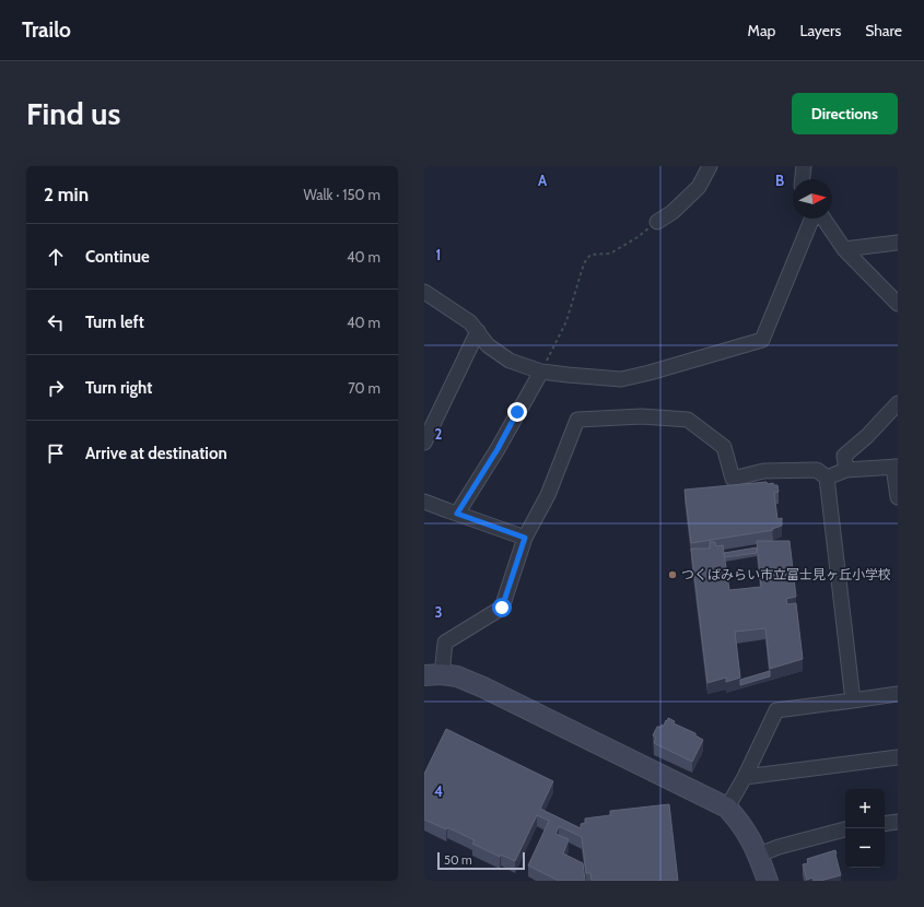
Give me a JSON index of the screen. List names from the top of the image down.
{
  "places": ["つくばみらい市立富士見ヶ丘小学校"],
  "scale_bar": "50 m",
  "north": "right",
  "page": {
    "header": "Trailo",
    "nav": ["Map", "Layers", "Share"],
    "buttons": "Directions",
    "title": "Find us",
    "heading": ["2 min", "Walk · 150 m"],
    "list": [
      ["Continue", "40 m"],
      ["Turn left", "40 m"],
      ["Turn right", "70 m"],
      "Arrive at destination"
    ],
    "map_buttons": ["+", "−"],
    "scale": "50 m"
  },
  "grid": {
    "columns": ["A", "B"],
    "rows": [
      "1",
      "2",
      "3",
      "4"
    ]
  }
}
